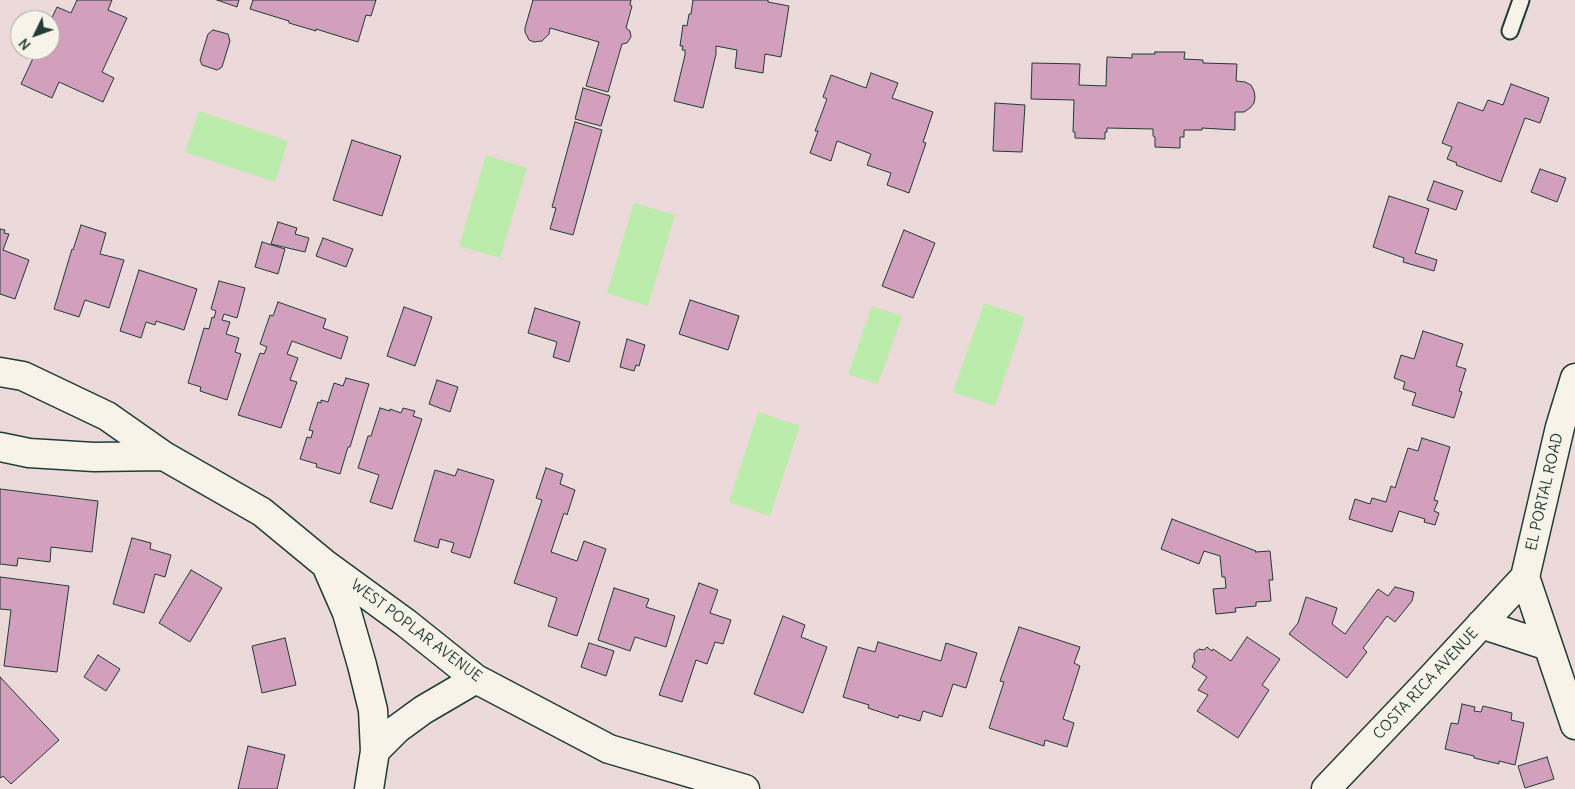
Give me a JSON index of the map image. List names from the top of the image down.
{
  "streets": {
    "street": ["EL PORTAL ROAD", "WEST POPLAR AVENUE", "COSTA RICA AVENUE"]
  },
  "crossings": [
    ["EL PORTAL ROAD", "COSTA RICA AVENUE"]
  ],
  "north": "bottom left"
}
